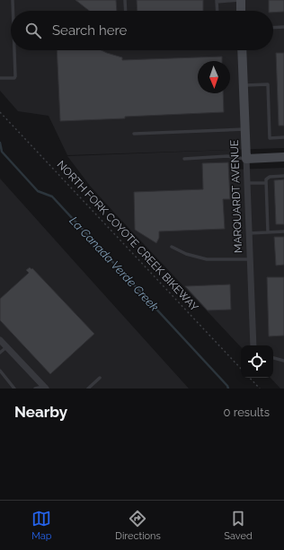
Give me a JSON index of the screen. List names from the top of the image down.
{
  "streets": {
    "street": ["MARQUARDT AVENUE"],
    "path": ["NORTH FORK COYOTE CREEK BIKEWAY"]
  },
  "water": ["La Canada Verde Creek"],
  "north": "bottom",
  "page": {
    "search": "Search here",
    "heading": ["Nearby", "0 results"],
    "nav": ["Map", "Directions", "Saved"]
  }
}
